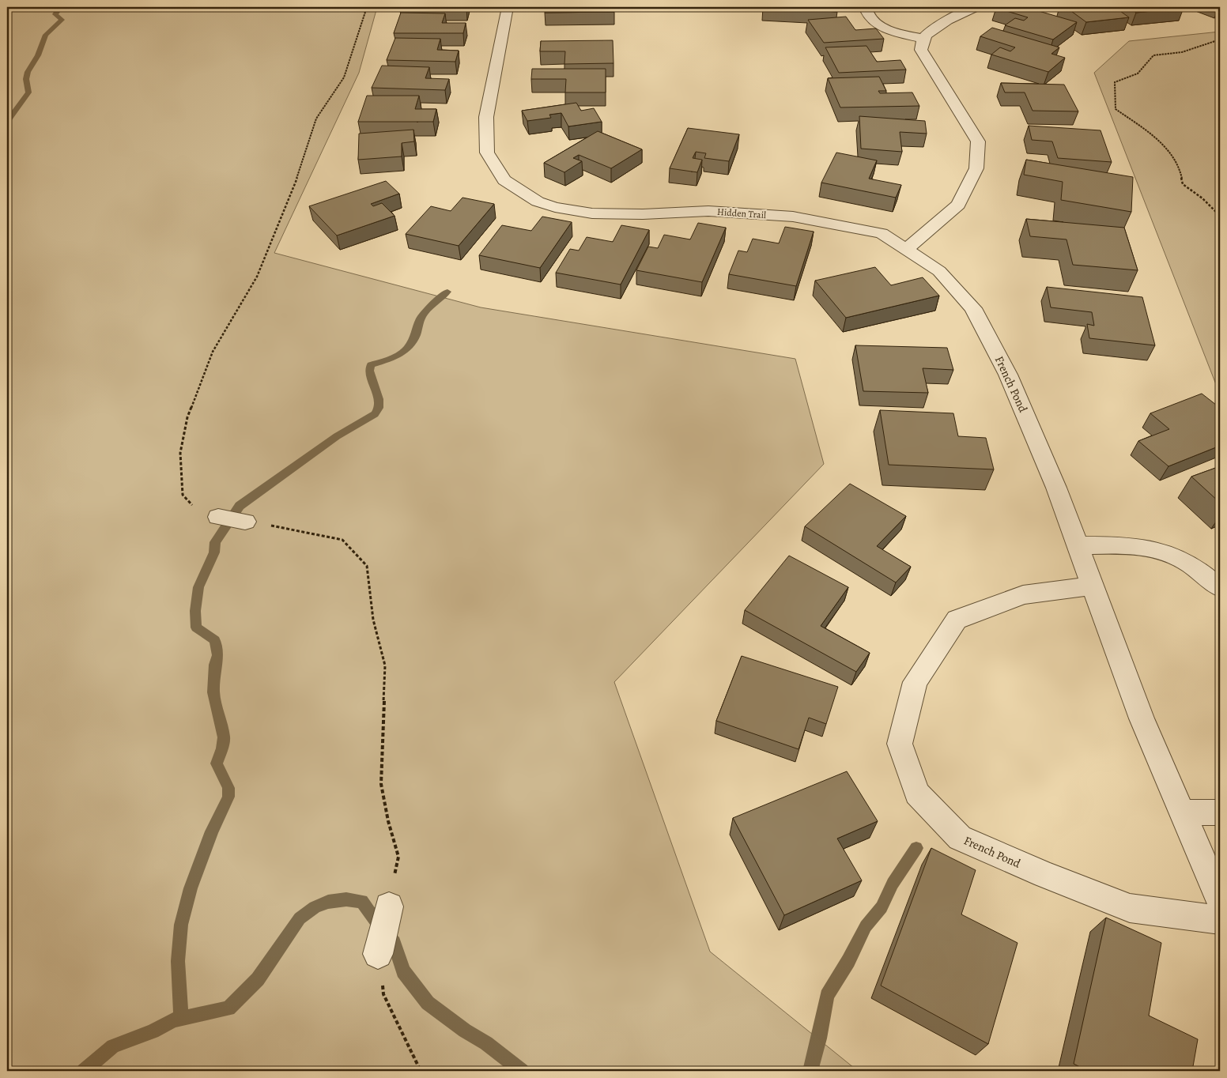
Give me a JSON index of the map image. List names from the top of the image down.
{
  "streets": {
    "street": ["Hidden Trail", "French Pond"]
  },
  "crossings": [
    ["Hidden Trail", "French Pond"]
  ]
}
